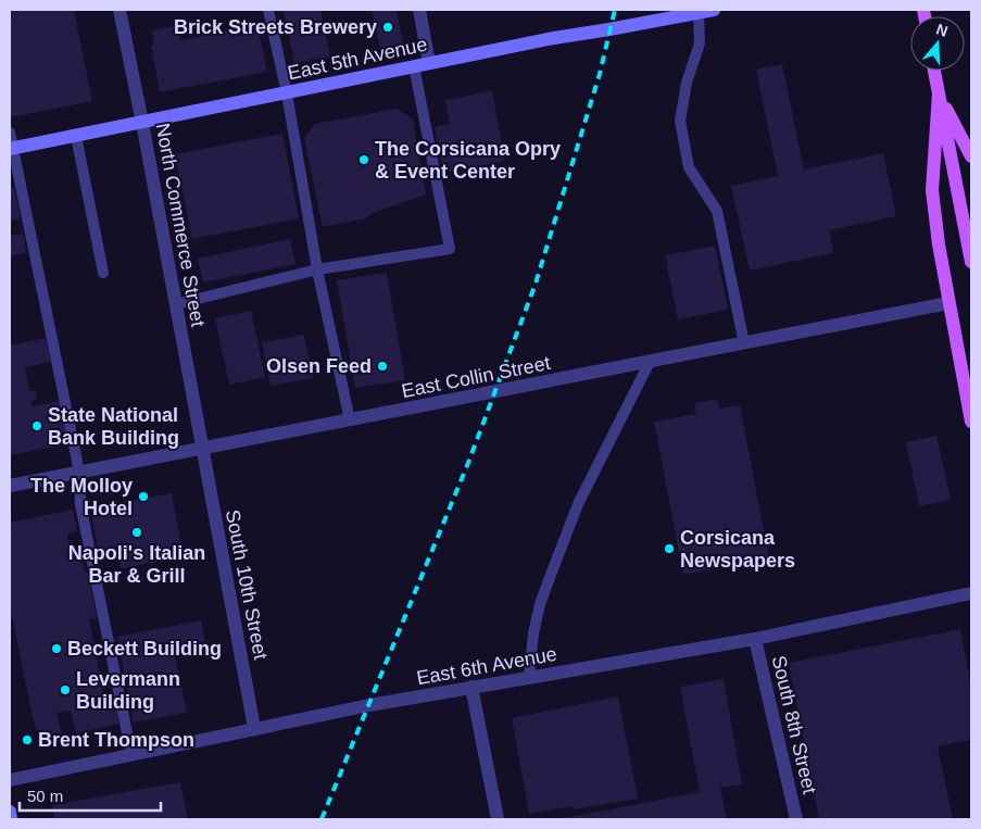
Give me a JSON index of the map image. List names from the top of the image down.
{
  "streets": {
    "street": [
      "East 5th Avenue",
      "North Commerce Street",
      "East Collin Street",
      "South 10th Street",
      "East 6th Avenue",
      "South 8th Street"
    ]
  },
  "crossings": [
    ["East 5th Avenue", "North Commerce Street"],
    ["North Commerce Street", "East Collin Street"],
    ["North Commerce Street", "South 10th Street"],
    ["East Collin Street", "South 10th Street"],
    ["South 10th Street", "East 6th Avenue"],
    ["East 6th Avenue", "South 8th Street"]
  ],
  "places": [
    "Brick Streets Brewery",
    "The Corsicana Opry & Event Center",
    "Olsen Feed",
    "State National Bank Building",
    "The Molloy Hotel",
    "Napoli's Italian Bar & Grill",
    "Corsicana Newspapers",
    "Beckett Building",
    "Levermann Building",
    "Brent Thompson"
  ],
  "scale_bar": "50 m",
  "north": "top"
}
